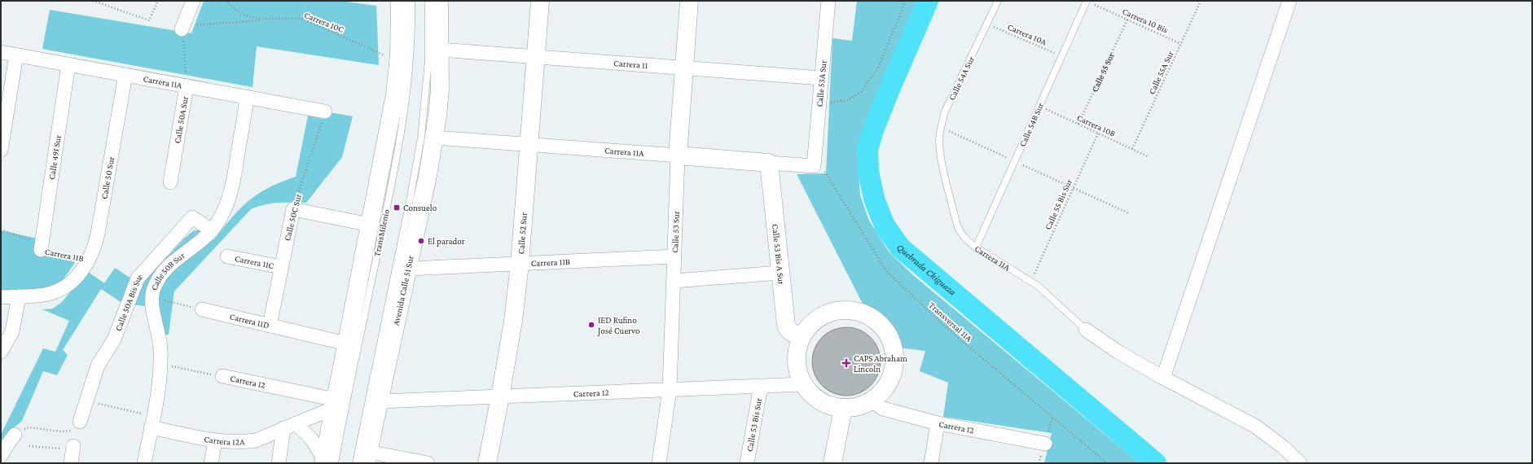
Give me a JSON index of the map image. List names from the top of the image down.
{
  "streets": {
    "street": [
      "Carrera 11",
      "Carrera 11A",
      "Calle 53A Sur",
      "Calle 50A Sur",
      "Calle 49I Sur",
      "Calle 50 Sur",
      "Calle 50C Sur",
      "Calle 53 Sur",
      "Calle 52 Sur",
      "Calle 53 Bis A Sur",
      "Carrera 11B",
      "Carrera 11C",
      "Calle 50B Sur",
      "Avenida Calle 51 Sur",
      "Calle 50A Bis Sur",
      "Carrera 11D",
      "Carrera 12",
      "Calle 53 Bis Sur",
      "Carrera 12A"
    ],
    "lane": ["Calle 54A Sur", "Calle 54B Sur", "TransMilenio"],
    "path": [
      "Carrera 10 Bis",
      "Carrera 10C",
      "Carrera 10A",
      "Calle 55 Sur",
      "Calle 55A Sur",
      "Carrera 10B",
      "Calle 55 Bis Sur",
      "Transversal 11A"
    ]
  },
  "crossings": [
    ["Carrera 10 Bis", "Calle 55 Sur"],
    ["Carrera 10 Bis", "Calle 55A Sur"],
    ["Carrera 10 Bis", "Calle 54B Sur"],
    ["Carrera 10A", "Calle 54A Sur"],
    ["Carrera 10A", "Calle 54B Sur"],
    ["Carrera 11", "Calle 53A Sur"],
    ["Carrera 11", "Calle 53 Sur"],
    ["Carrera 11", "Calle 52 Sur"],
    ["Carrera 11", "Avenida Calle 51 Sur"],
    ["Calle 55 Sur", "Carrera 10B"],
    ["Calle 55A Sur", "Carrera 10B"],
    ["Calle 54A Sur", "Carrera 11A"],
    ["Carrera 11A", "Calle 53A Sur"],
    ["Carrera 11A", "Calle 50A Sur"],
    ["Carrera 11A", "Calle 54B Sur"],
    ["Carrera 11A", "Calle 49I Sur"],
    ["Carrera 11A", "Calle 50 Sur"],
    ["Carrera 11A", "Calle 55 Bis Sur"],
    ["Carrera 11A", "Calle 50C Sur"],
    ["Carrera 11A", "Calle 53 Sur"],
    ["Carrera 11A", "Calle 52 Sur"],
    ["Carrera 11A", "Calle 53 Bis A Sur"],
    ["Carrera 11A", "Calle 50B Sur"],
    ["Carrera 11A", "Avenida Calle 51 Sur"],
    ["Carrera 11A", "Transversal 11A"],
    ["Calle 53A Sur", "Transversal 11A"],
    ["Calle 54B Sur", "Carrera 10B"],
    ["Carrera 10B", "Calle 55 Bis Sur"],
    ["Calle 49I Sur", "Carrera 11B"],
    ["Calle 50 Sur", "Carrera 11B"],
    ["Calle 50C Sur", "Carrera 11C"],
    ["Calle 50C Sur", "Carrera 11D"],
    ["Calle 53 Sur", "Carrera 11B"],
    ["Calle 53 Sur", "Carrera 12"],
    ["Calle 52 Sur", "Carrera 11B"],
    ["Calle 52 Sur", "Carrera 12"],
    ["Calle 53 Bis A Sur", "Carrera 12"],
    ["Carrera 11B", "Avenida Calle 51 Sur"],
    ["Calle 50B Sur", "Calle 50A Bis Sur"],
    ["Calle 50B Sur", "Carrera 12"],
    ["Calle 50B Sur", "Carrera 12A"],
    ["Avenida Calle 51 Sur", "Carrera 12"],
    ["Carrera 12", "Calle 53 Bis Sur"],
    ["Carrera 12", "Carrera 12A"]
  ],
  "water": ["Quebrada Chiguaza"],
  "places": {
    "transit": ["Consuelo"],
    "other": ["El parador", "IED Rufino José Cuervo"],
    "health": ["CAPS Abraham Lincoln"]
  }
}
